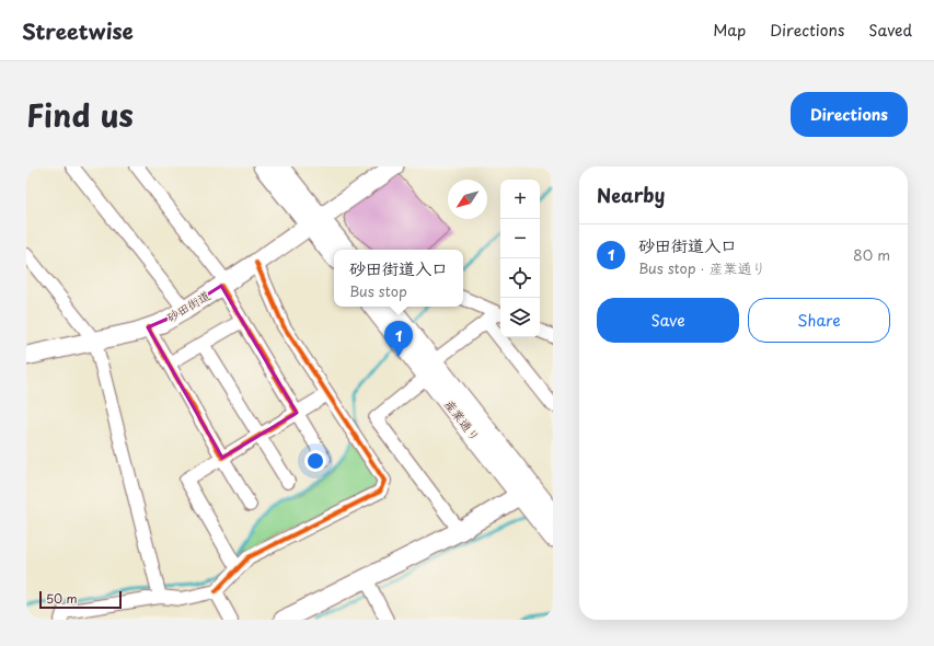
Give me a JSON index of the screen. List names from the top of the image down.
{
  "streets": {
    "street": ["砂田街道", "産業通り"]
  },
  "scale_bar": "50 m",
  "north": "bottom left",
  "page": {
    "header": "Streetwise",
    "nav": ["Map", "Directions", "Saved"],
    "title": "Find us",
    "buttons": [
      "Directions",
      ["Save", "Share"]
    ],
    "heading": "Nearby",
    "map_buttons": ["+", "−"],
    "list": [
      {
        "mark": "1",
        "name": "砂田街道入口",
        "note": "Bus stop · 産業通り",
        "value": "80 m"
      }
    ],
    "popup": ["砂田街道入口", "Bus stop"],
    "pins": "1",
    "scale": "50 m"
  }
}
